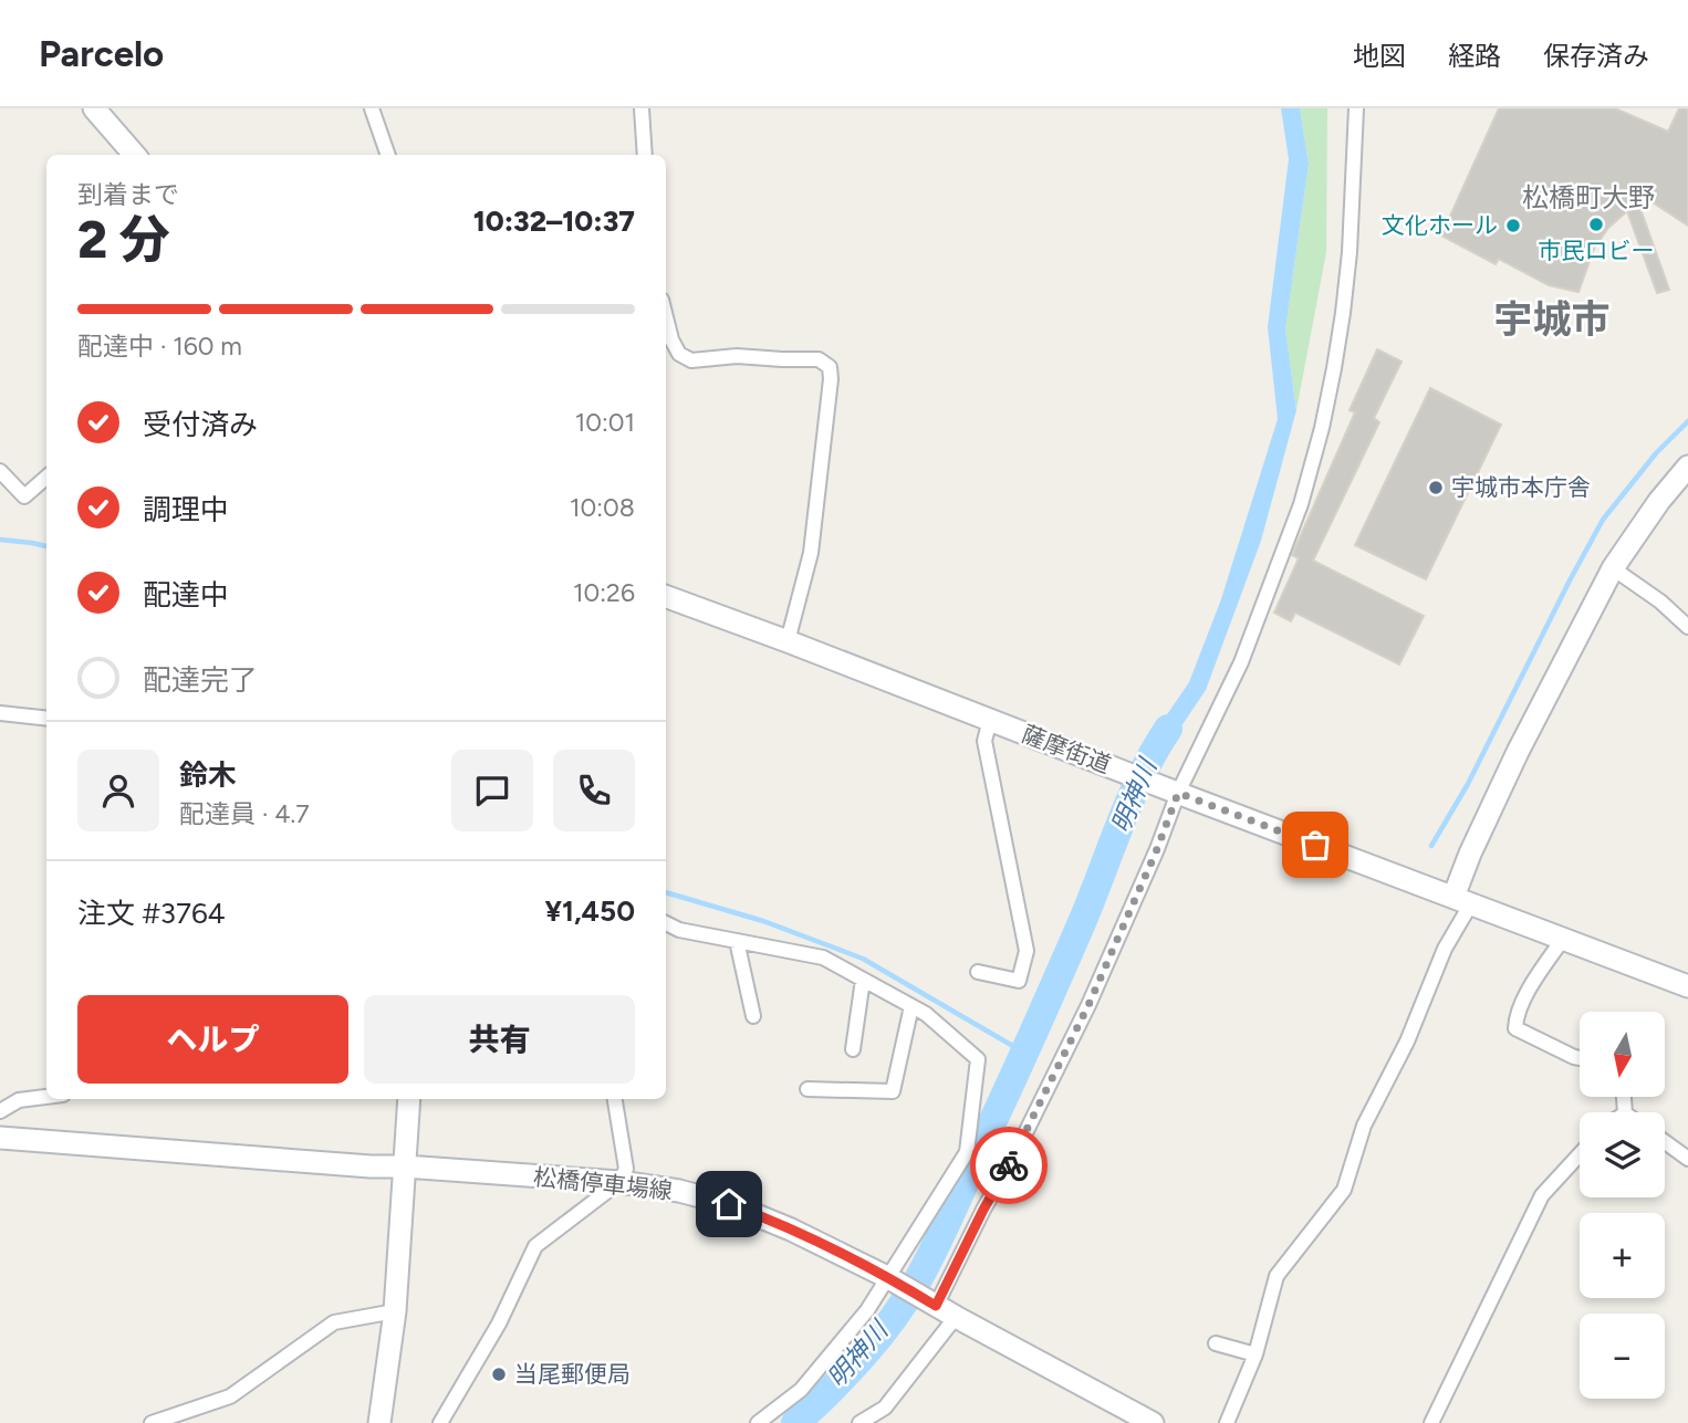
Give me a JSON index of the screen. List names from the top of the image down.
{
  "streets": {
    "street": ["薩摩街道", "松橋停車場線"]
  },
  "districts": ["松橋町大野", "宇城市"],
  "water": ["明神川"],
  "places": [
    "市民ロビー",
    "文化ホール",
    "宇城市本庁舎",
    "当尾郵便局"
  ],
  "north": "bottom",
  "page": {
    "header": "Parcelo",
    "nav": ["地図", "経路", "保存済み"],
    "heading": ["2 分", "到着まで", "10:32–10:37"],
    "panel": [
      "鈴木",
      "配達員 · 4.7",
      "注文 #3764",
      "¥1,450"
    ],
    "bar": "配達中 · 160 m",
    "list": [
      ["受付済み", "10:01"],
      ["調理中", "10:08"],
      ["配達中", "10:26"],
      "配達完了"
    ],
    "buttons": ["ヘルプ", "共有"],
    "map_buttons": ["+", "−"]
  }
}
